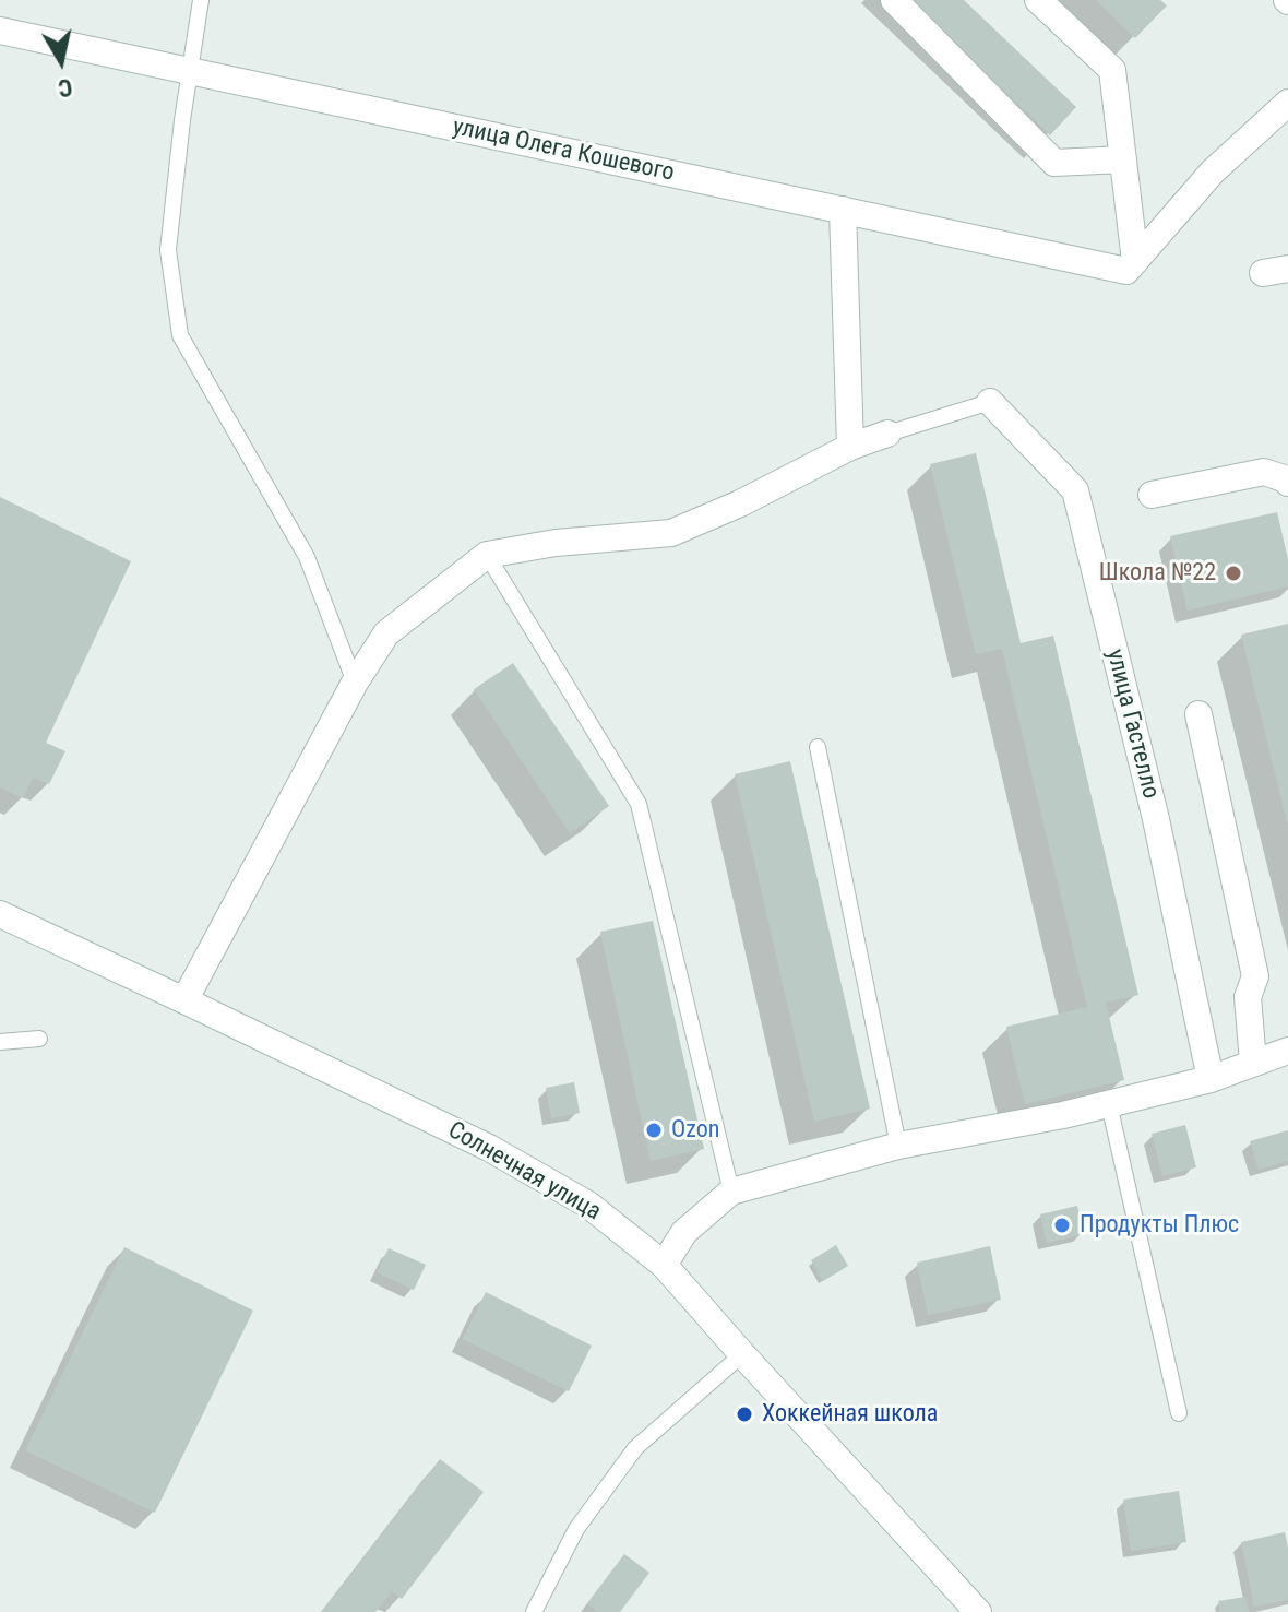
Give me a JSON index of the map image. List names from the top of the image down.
{
  "streets": {
    "street": ["улица Олега Кошевого", "улица Гастелло", "Солнечная улица"]
  },
  "places": [
    "Школа №22",
    "Ozon",
    "Продукты Плюс",
    "Хоккейная школа"
  ],
  "north": "bottom"
}
